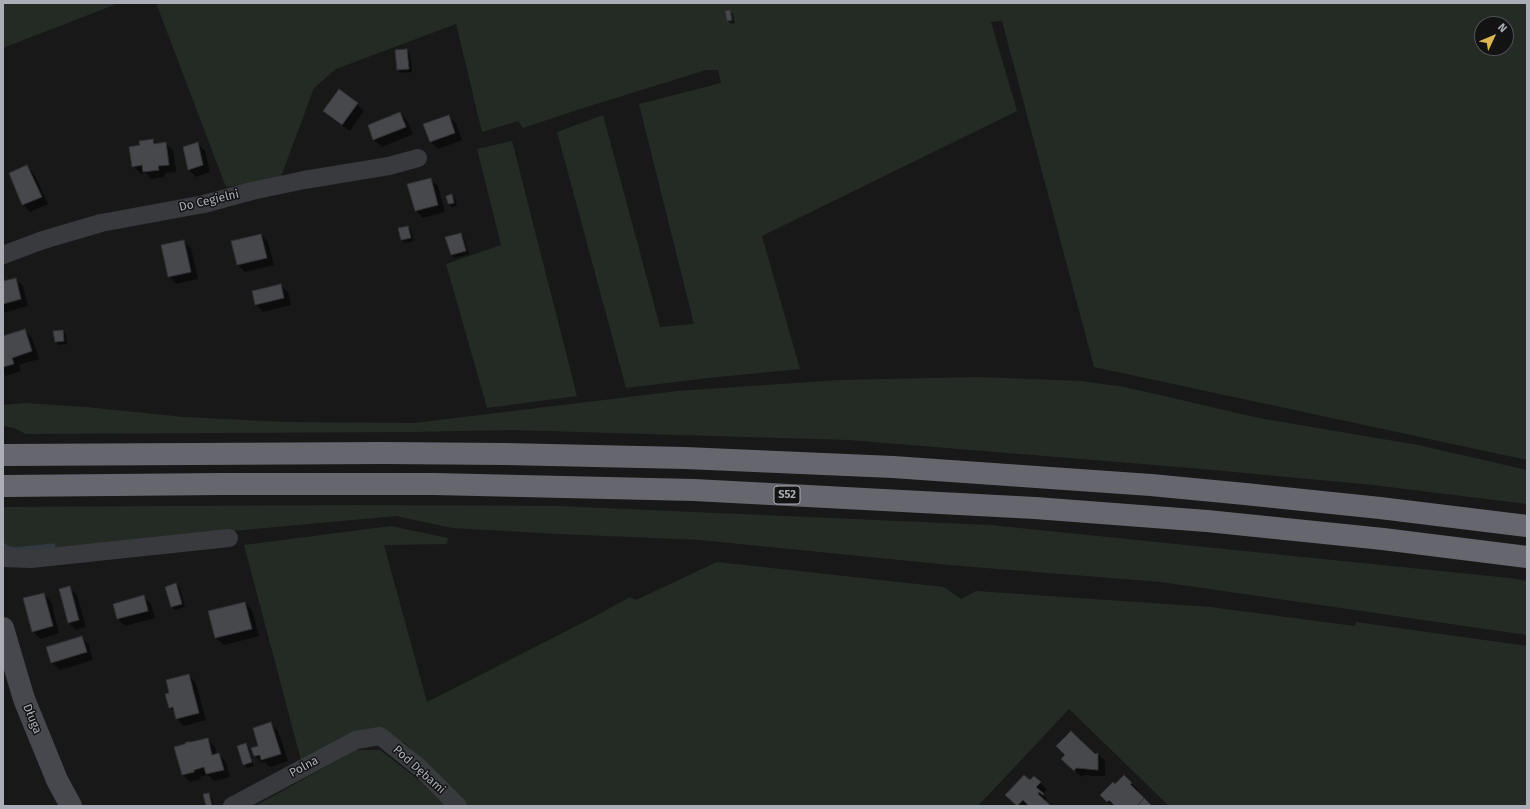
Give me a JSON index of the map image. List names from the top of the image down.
{
  "streets": {
    "highway": ["S52"],
    "street": [
      "Do Cegielni",
      "Długa",
      "Polna",
      "Pod Dębami"
    ]
  },
  "crossings": [
    ["Polna", "Pod Dębami"]
  ],
  "north": "top right"
}
